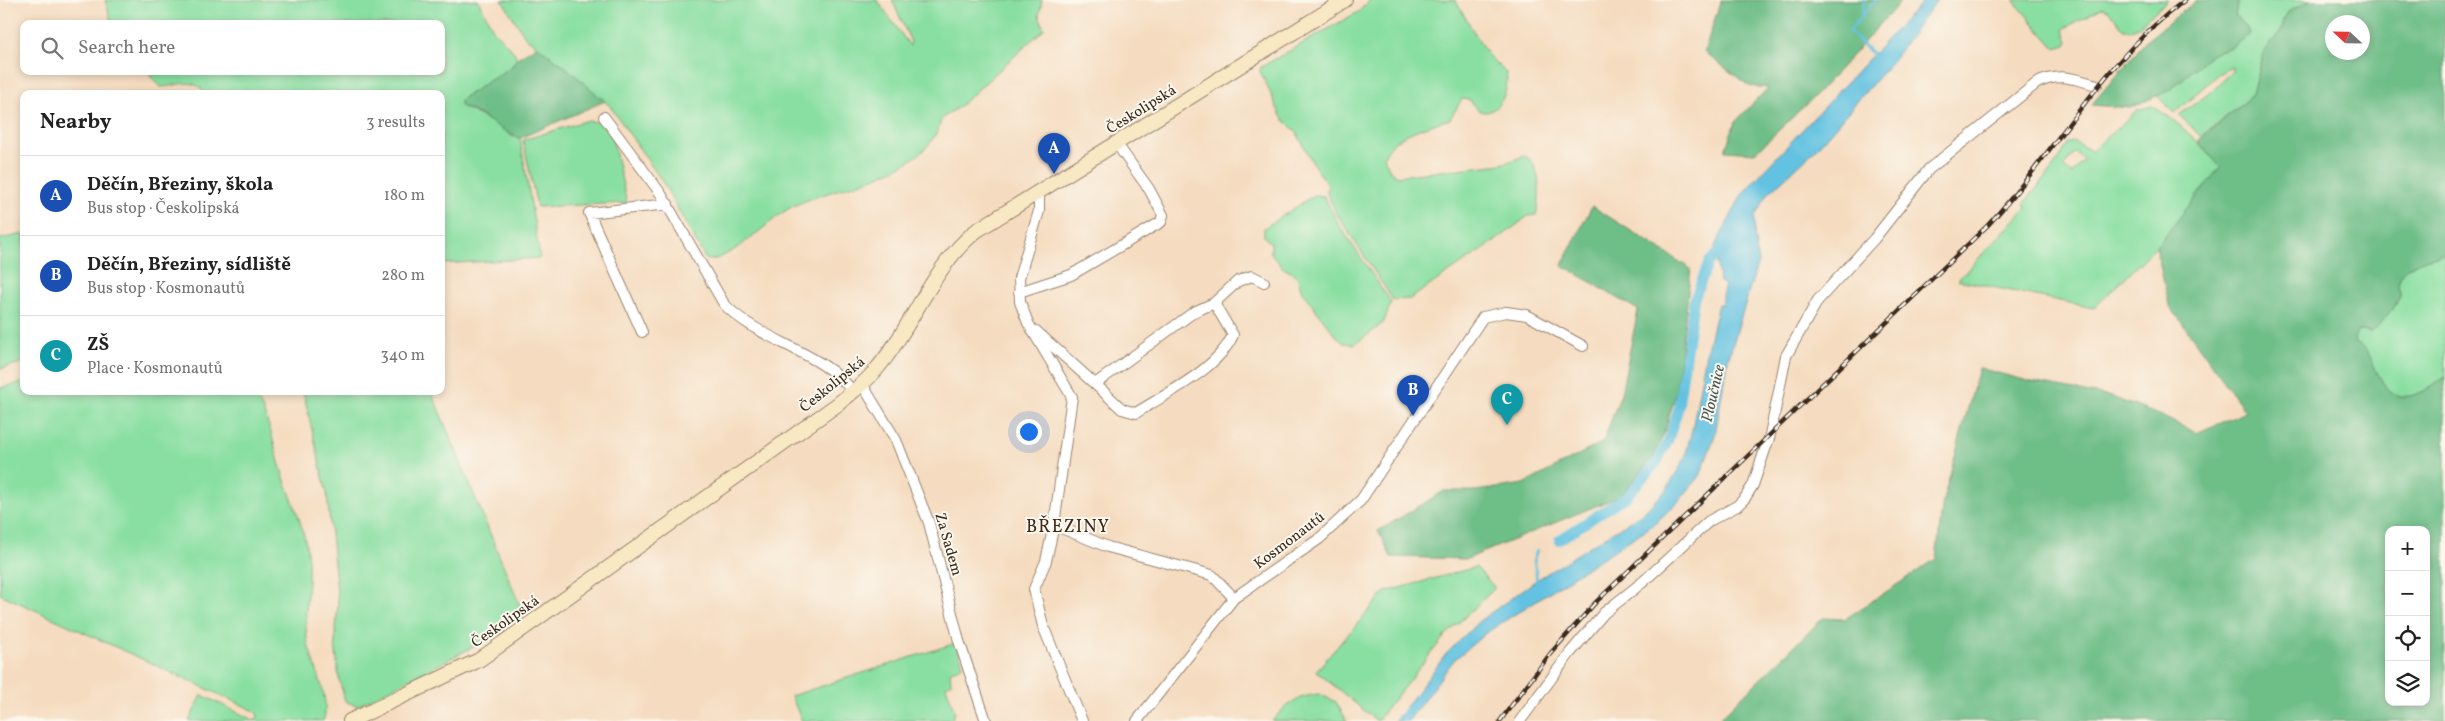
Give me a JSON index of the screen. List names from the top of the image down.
{
  "streets": {
    "main road": ["Českolipská"],
    "street": ["Kosmonautů", "Za Sadem"]
  },
  "crossings": [
    ["Českolipská", "Za Sadem"]
  ],
  "districts": ["BŘEZINY"],
  "water": ["Ploučnice"],
  "north": "left",
  "page": {
    "search": "Search here",
    "heading": ["Nearby", "3 results"],
    "pins": ["A", "B", "C"],
    "list": [
      {
        "mark": "A",
        "name": "Děčín, Březiny, škola",
        "note": "Bus stop · Českolipská",
        "value": "180 m"
      },
      {
        "mark": "B",
        "name": "Děčín, Březiny, sídliště",
        "note": "Bus stop · Kosmonautů",
        "value": "280 m"
      },
      {
        "mark": "C",
        "name": "ZŠ",
        "note": "Place · Kosmonautů",
        "value": "340 m"
      }
    ],
    "map_buttons": ["+", "−"]
  }
}
